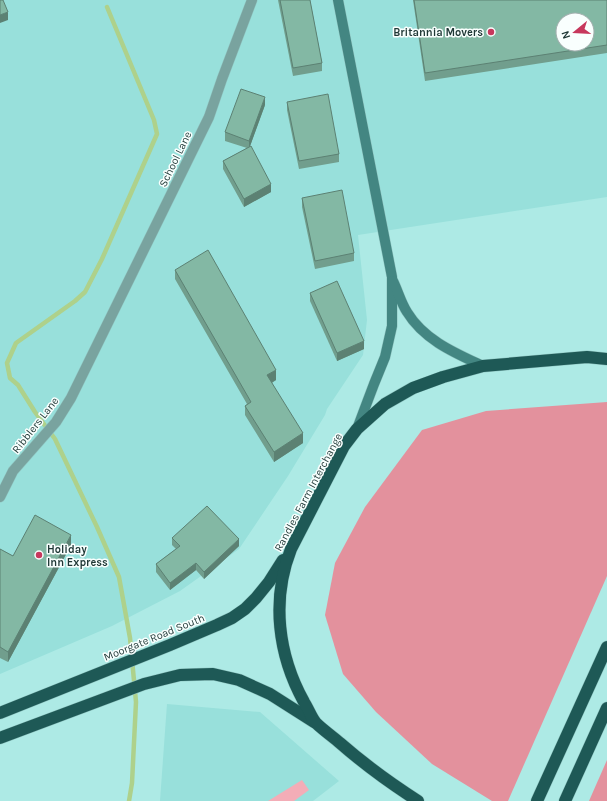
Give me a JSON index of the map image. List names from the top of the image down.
{
  "streets": {
    "highway": ["Randles Farm Interchange", "Moorgate Road South"],
    "street": ["School Lane", "Ribblers Lane"]
  },
  "crossings": [
    ["School Lane", "Ribblers Lane"],
    ["Randles Farm Interchange", "Moorgate Road South"]
  ],
  "places": ["Britannia Movers", "Holiday Inn Express"],
  "north": "left"
}
